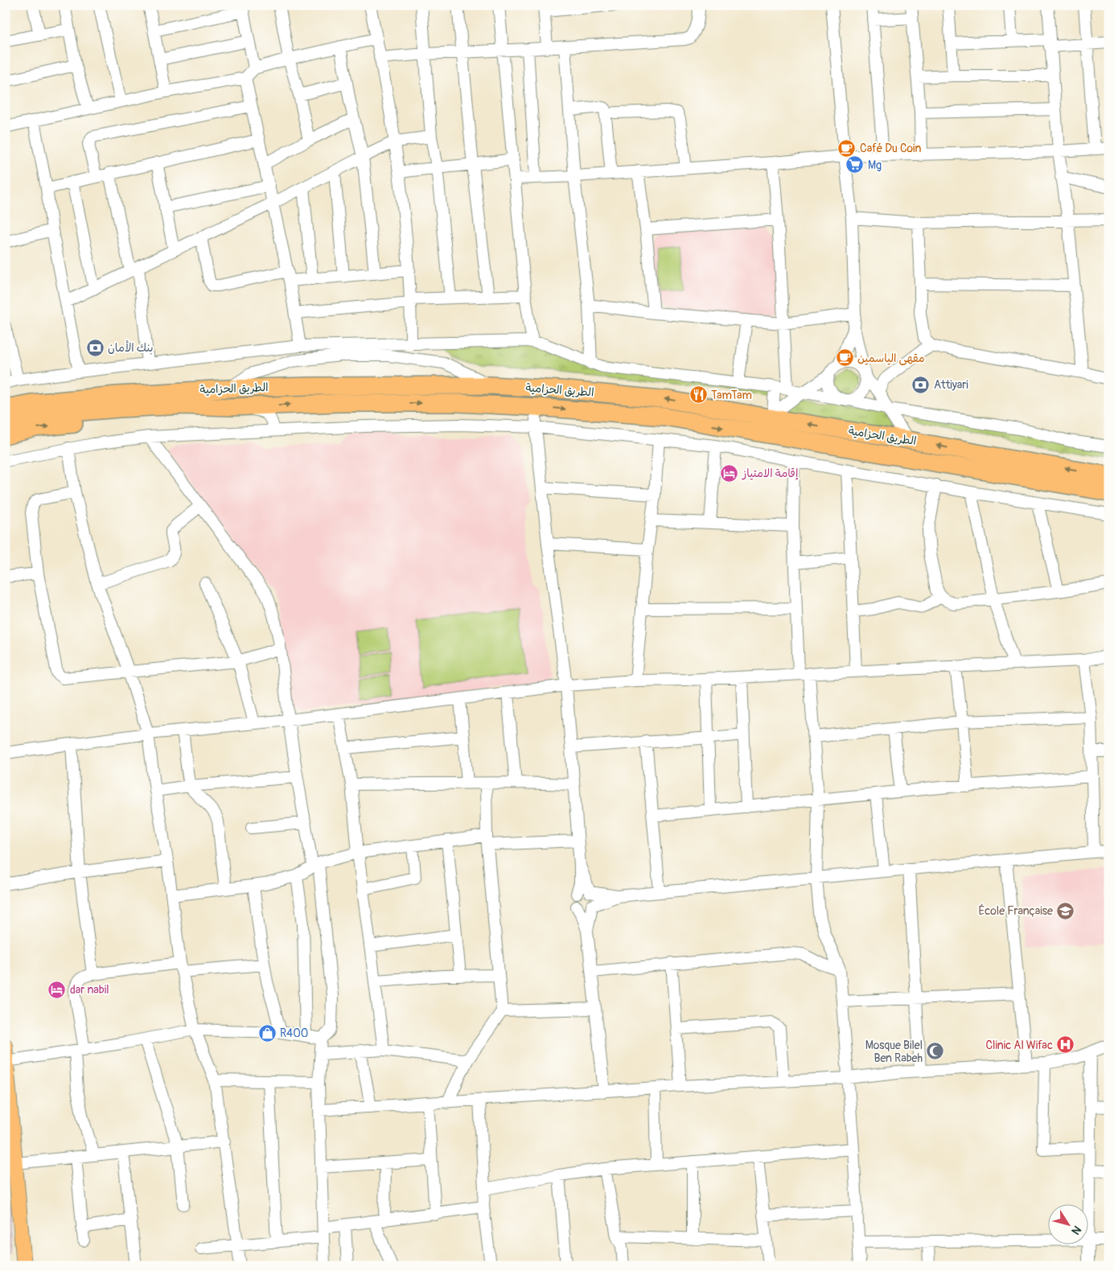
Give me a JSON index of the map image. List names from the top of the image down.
{
  "streets": {
    "highway": ["الطريق الحزامية"]
  },
  "places": {
    "cafe": ["Café Du Coin", "مقهى الياسمين"],
    "supermarket": ["Mg"],
    "bank": ["بنك الأمان", "Attiyari"],
    "restaurant": ["TamTam"],
    "hotel": ["إقامة الامتياز", "dar nabil"],
    "school or university": ["École Française"],
    "shop": ["R400"],
    "hospital": ["Clinic Al Wifac"],
    "mosque": ["Mosque Bilel Ben Rabeh"]
  },
  "north": "bottom right"
}
